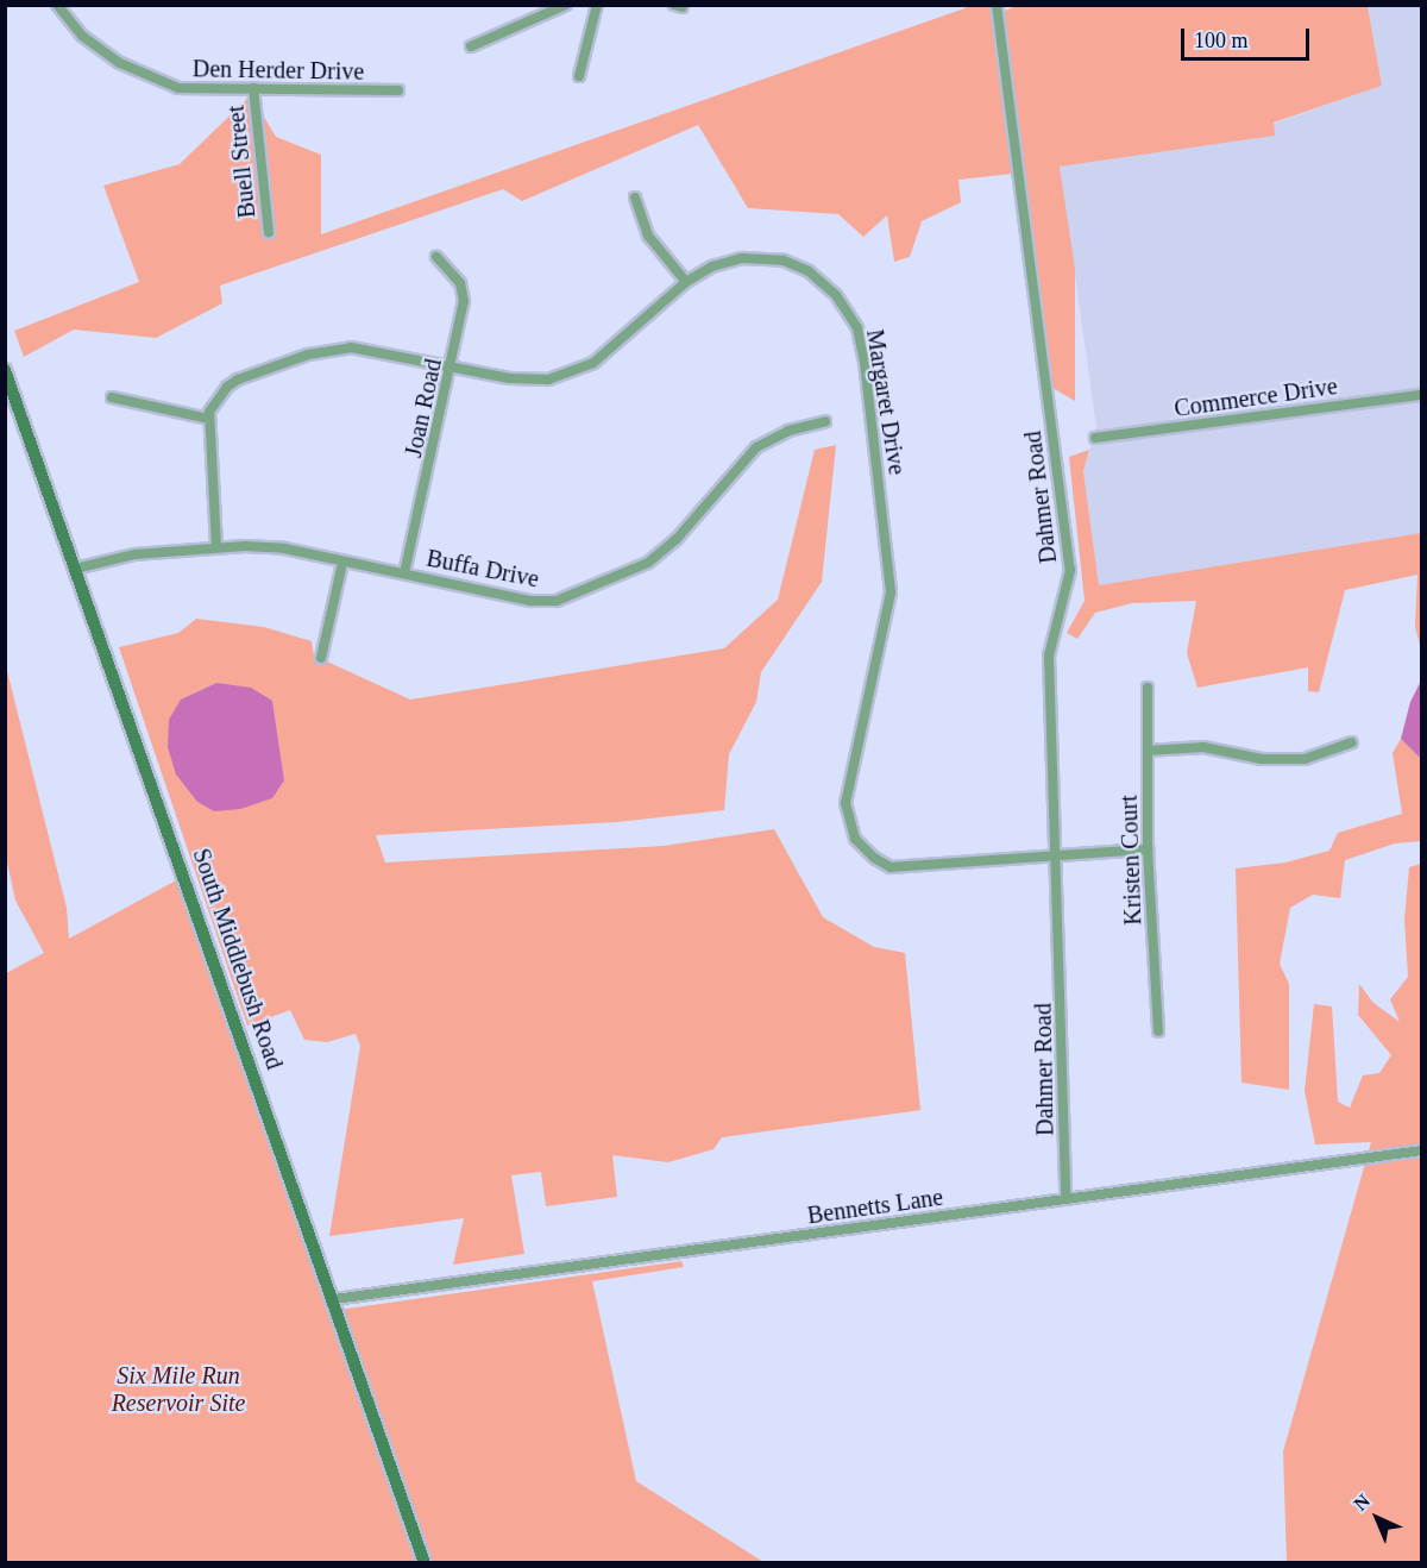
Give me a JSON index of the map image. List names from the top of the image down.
{
  "streets": {
    "street": [
      "Den Herder Drive",
      "Buell Street",
      "Commerce Drive",
      "Margaret Drive",
      "Joan Road",
      "Dahmer Road",
      "Buffa Drive",
      "Kristen Court",
      "South Middlebush Road",
      "Bennetts Lane"
    ]
  },
  "crossings": [
    ["Den Herder Drive", "Buell Street"],
    ["Margaret Drive", "Joan Road"],
    ["Margaret Drive", "Dahmer Road"],
    ["Margaret Drive", "Kristen Court"],
    ["Joan Road", "Buffa Drive"],
    ["Dahmer Road", "Bennetts Lane"],
    ["Buffa Drive", "South Middlebush Road"],
    ["South Middlebush Road", "Bennetts Lane"]
  ],
  "parks": ["Six Mile Run Reservoir Site"],
  "scale_bar": "100 m",
  "north": "top left"
}
